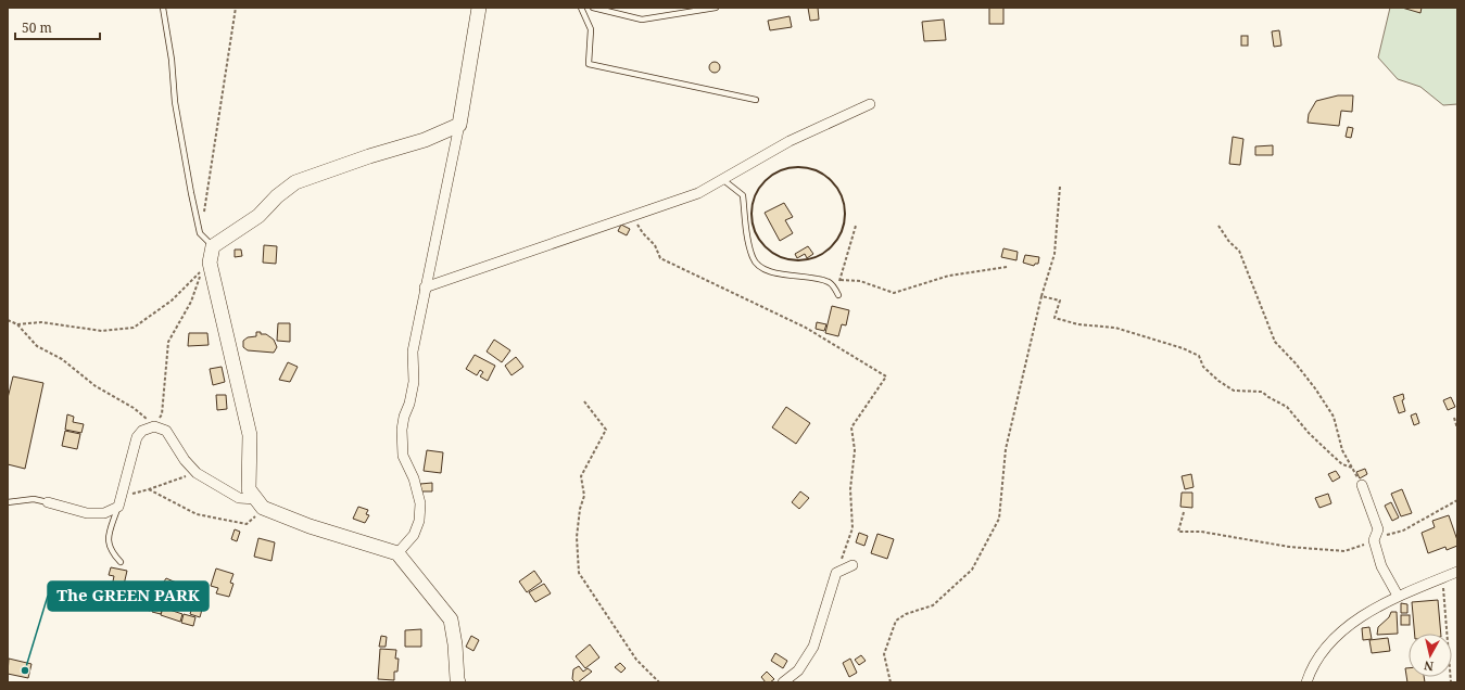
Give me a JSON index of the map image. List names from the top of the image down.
{
  "places": ["The GREEN PARK"],
  "scale_bar": "50 m",
  "north": "bottom"
}
